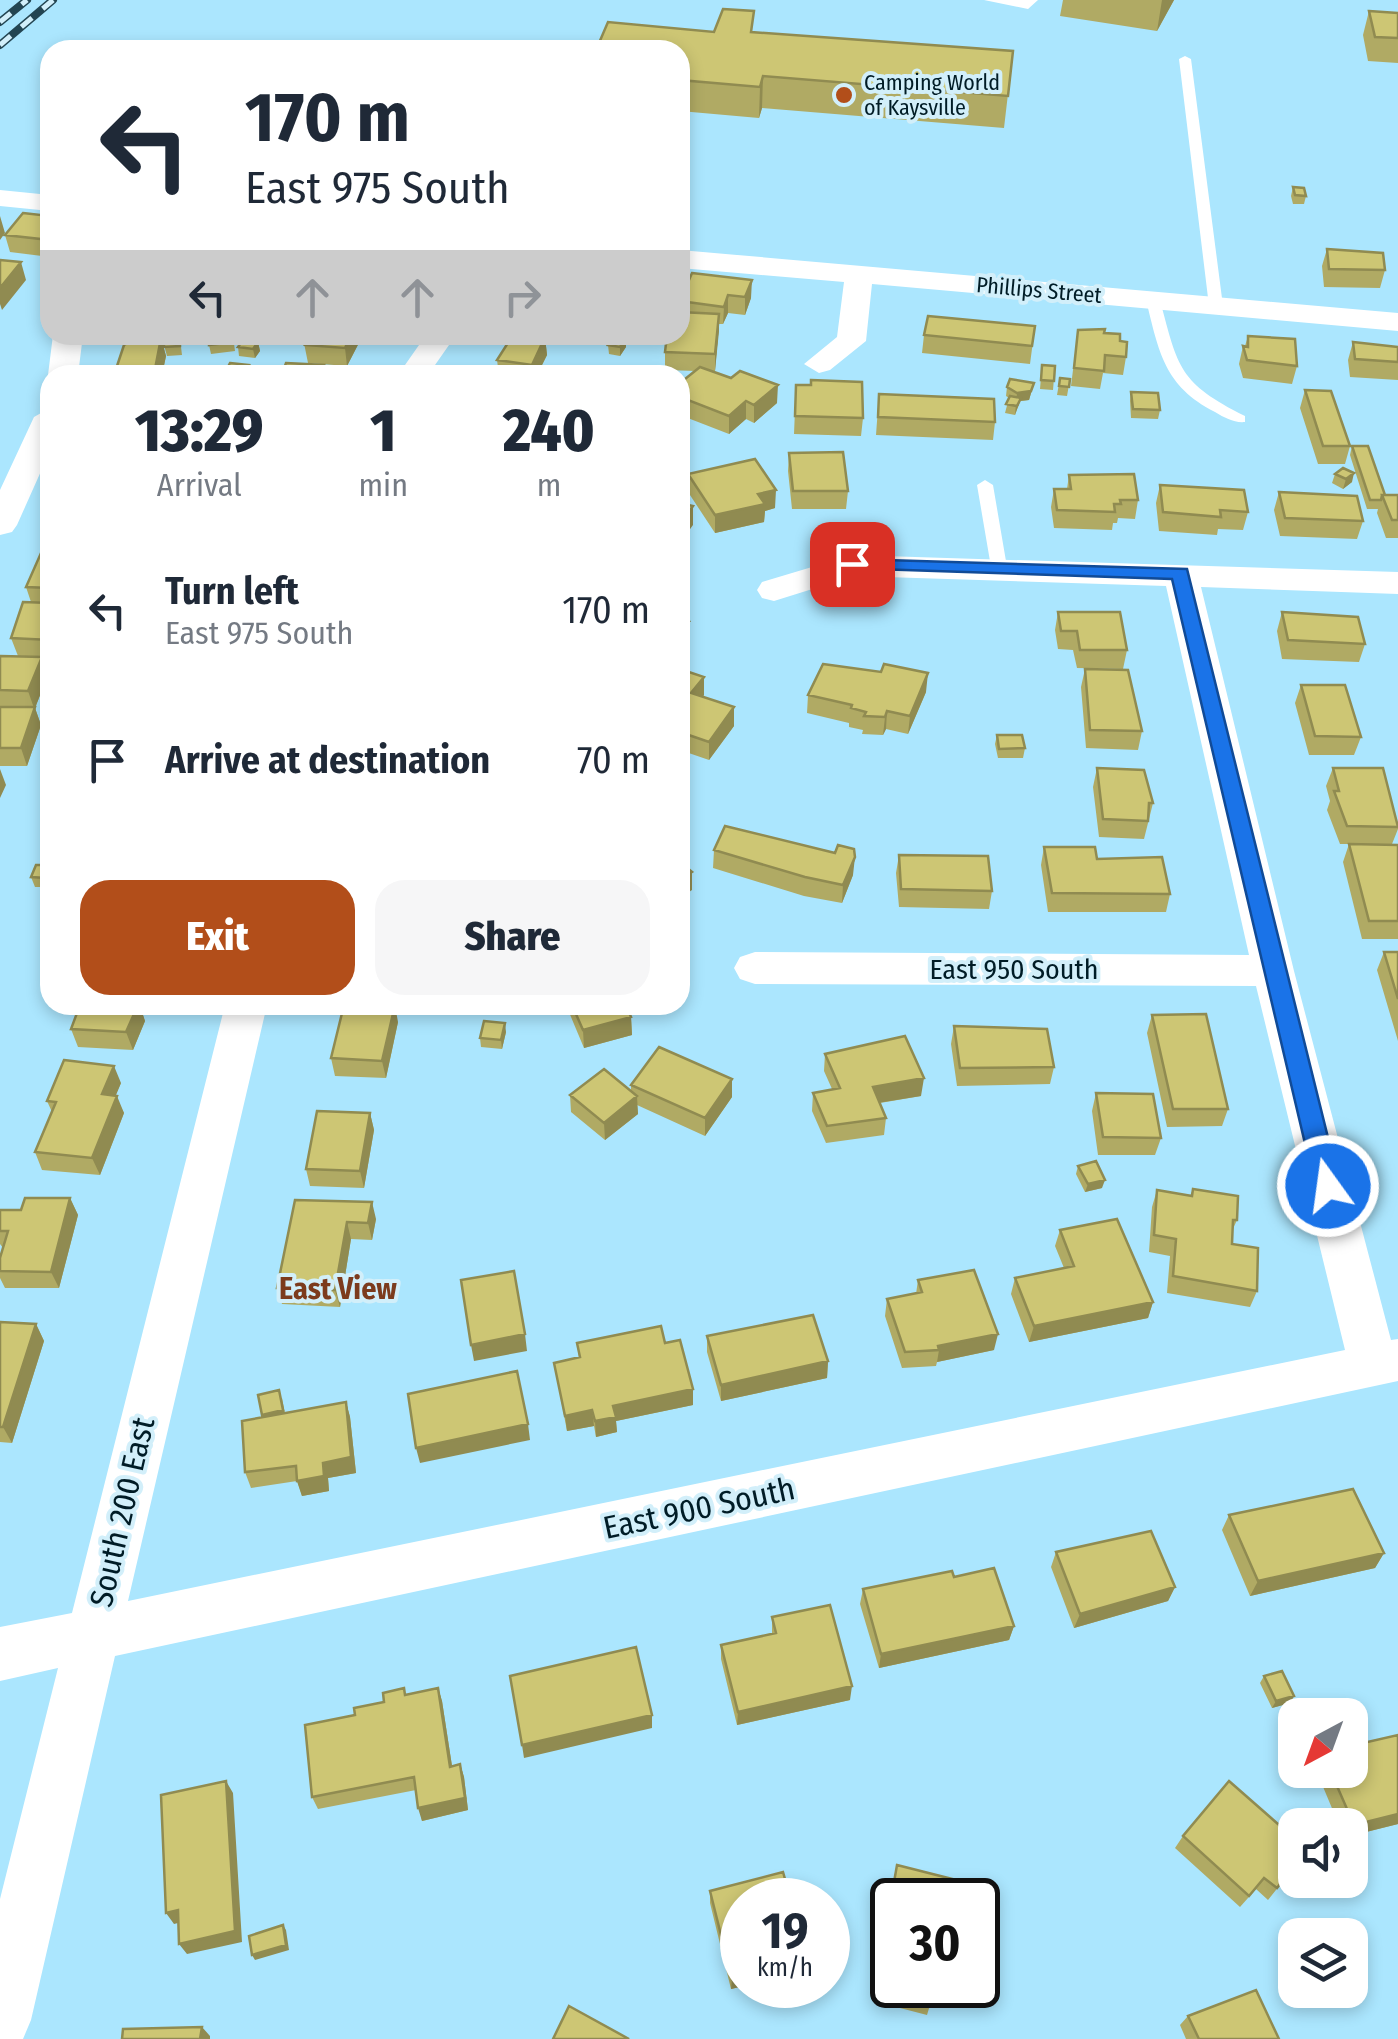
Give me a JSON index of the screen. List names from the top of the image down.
{
  "streets": {
    "street": [
      "Phillips Street",
      "East 950 South",
      "East 900 South",
      "South 200 East"
    ]
  },
  "crossings": [
    ["East 900 South", "South 200 East"]
  ],
  "districts": ["East View"],
  "places": ["Camping World of Kaysville"],
  "north": "bottom left",
  "page": {
    "turn": ["170 m", "East 975 South"],
    "eta": [
      "13:29",
      "Arrival",
      "1",
      "min",
      "240",
      "m"
    ],
    "list": [
      {
        "name": "Turn left",
        "note": "East 975 South",
        "value": "170 m"
      },
      {
        "name": "Arrive at destination",
        "value": "70 m"
      }
    ],
    "buttons": ["Exit", "Share"],
    "speed": "19 km/h",
    "limit": "30"
  }
}
